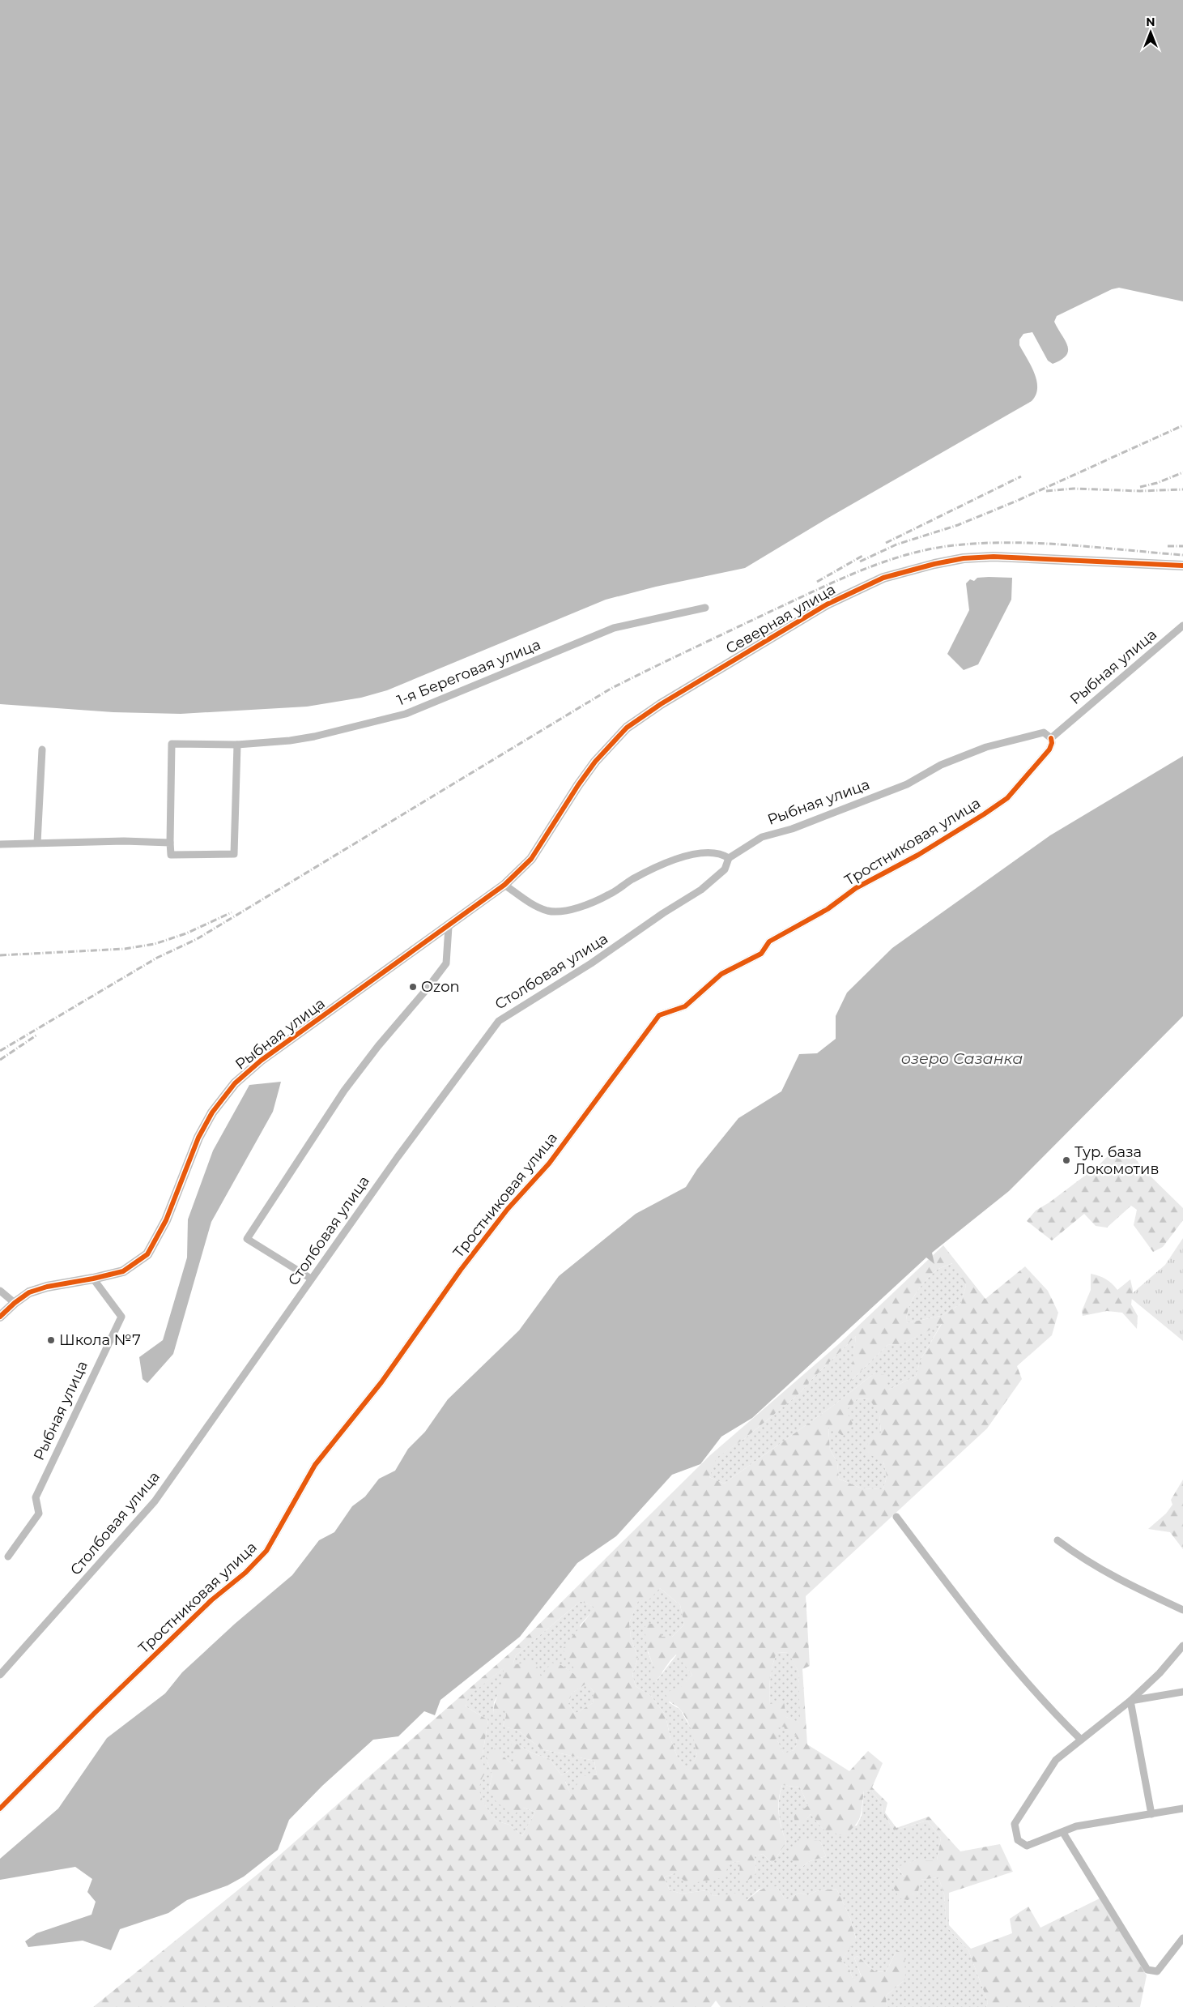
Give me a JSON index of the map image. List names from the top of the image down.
{
  "streets": {
    "street": [
      "Северная улица",
      "Рыбная улица",
      "1-я Береговая улица",
      "Тростниковая улица",
      "Столбовая улица"
    ]
  },
  "crossings": [
    ["Северная улица", "Рыбная улица"],
    ["Рыбная улица", "Тростниковая улица"],
    ["Рыбная улица", "Столбовая улица"]
  ],
  "water": ["озеро Сазанка"],
  "places": ["Ozon", "Тур. база Локомотив", "Школа №7"],
  "north": "top"
}
